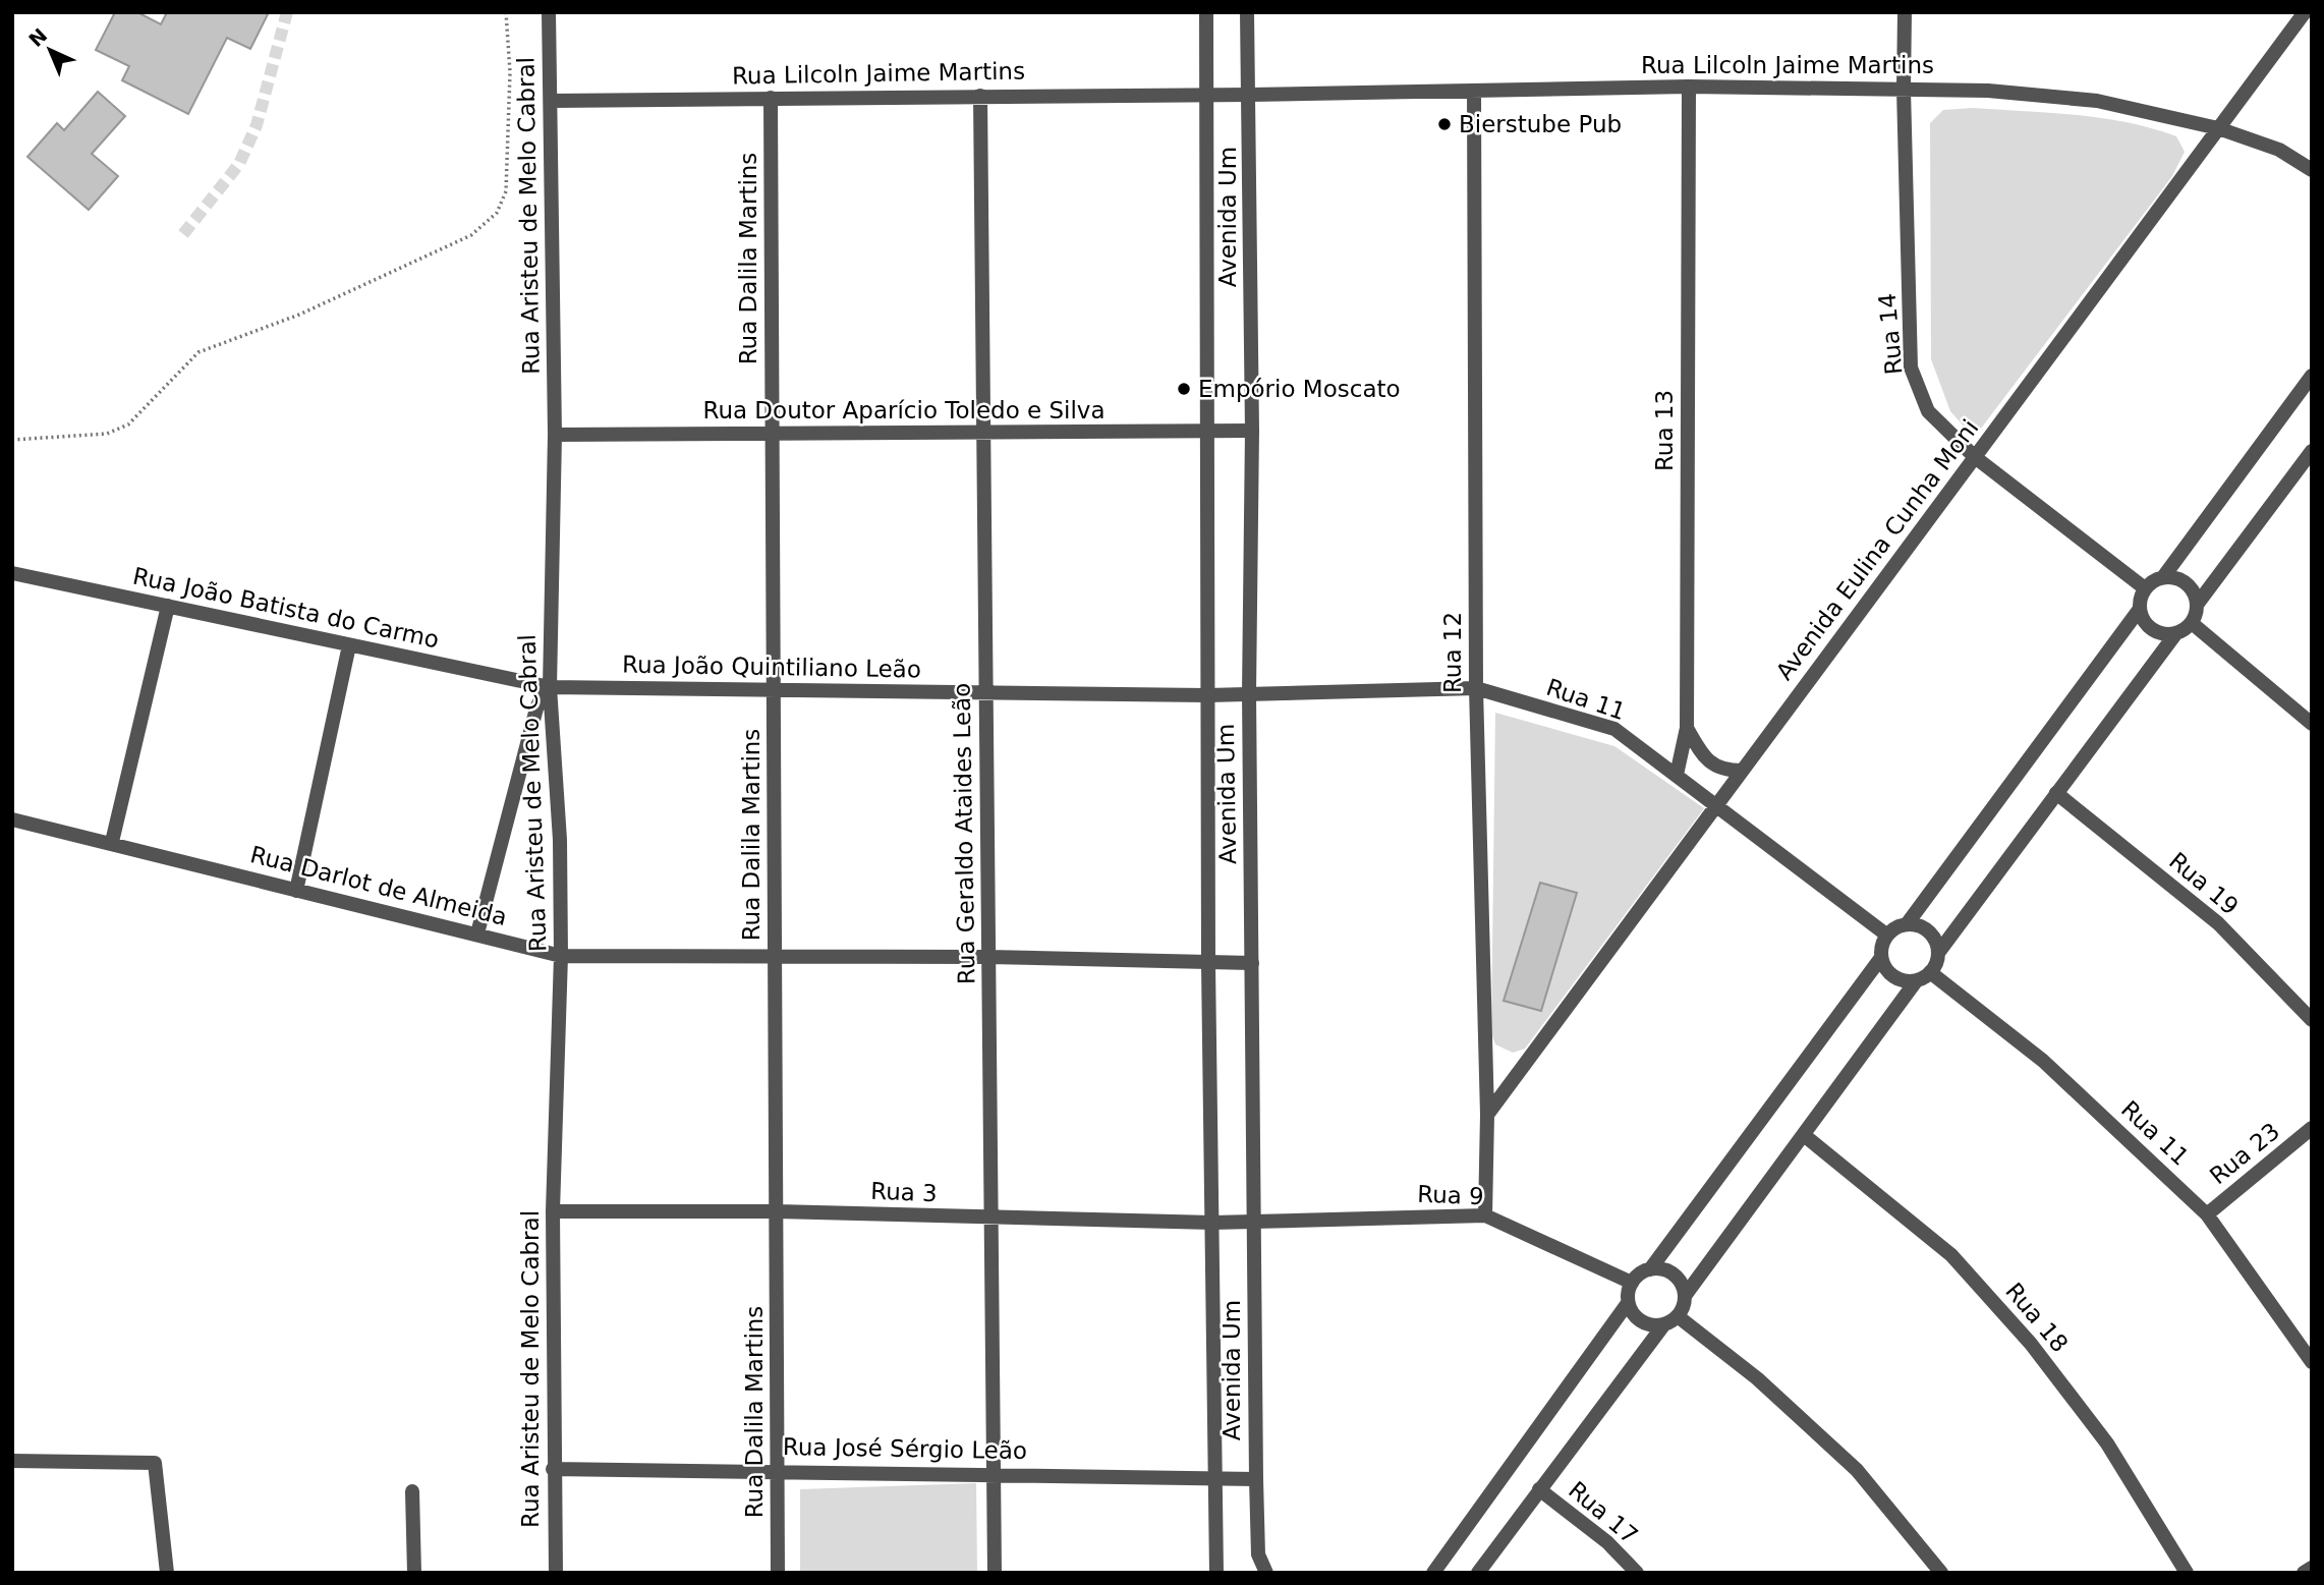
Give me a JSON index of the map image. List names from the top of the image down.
{
  "streets": {
    "street": [
      "Rua Lilcoln Jaime Martins",
      "Rua Aristeu de Melo Cabral",
      "Avenida Um",
      "Rua Dalila Martins",
      "Rua 14",
      "Rua Doutor Aparício Toledo e Silva",
      "Rua 13",
      "Avenida Eulina Cunha Moni",
      "Rua João Batista do Carmo",
      "Rua 12",
      "Rua João Quintiliano Leão",
      "Rua 11",
      "Rua Geraldo Ataides Leão",
      "Rua 19",
      "Rua Darlot de Almeida",
      "Rua 23",
      "Rua 3",
      "Rua 9",
      "Rua 18",
      "Rua José Sérgio Leão",
      "Rua 17"
    ]
  },
  "crossings": [
    ["Rua Lilcoln Jaime Martins", "Rua Aristeu de Melo Cabral"],
    ["Rua Lilcoln Jaime Martins", "Avenida Um"],
    ["Rua Lilcoln Jaime Martins", "Rua Dalila Martins"],
    ["Rua Lilcoln Jaime Martins", "Rua 14"],
    ["Rua Lilcoln Jaime Martins", "Rua 13"],
    ["Rua Lilcoln Jaime Martins", "Avenida Eulina Cunha Moni"],
    ["Rua Lilcoln Jaime Martins", "Rua 12"],
    ["Rua Lilcoln Jaime Martins", "Rua Geraldo Ataides Leão"],
    ["Rua Aristeu de Melo Cabral", "Rua Doutor Aparício Toledo e Silva"],
    ["Rua Aristeu de Melo Cabral", "Rua João Batista do Carmo"],
    ["Rua Aristeu de Melo Cabral", "Rua João Quintiliano Leão"],
    ["Rua Aristeu de Melo Cabral", "Rua Darlot de Almeida"],
    ["Rua Aristeu de Melo Cabral", "Rua 3"],
    ["Rua Aristeu de Melo Cabral", "Rua José Sérgio Leão"],
    ["Avenida Um", "Rua Doutor Aparício Toledo e Silva"],
    ["Avenida Um", "Rua João Quintiliano Leão"],
    ["Avenida Um", "Rua 11"],
    ["Avenida Um", "Rua Darlot de Almeida"],
    ["Avenida Um", "Rua 3"],
    ["Avenida Um", "Rua 9"],
    ["Avenida Um", "Rua José Sérgio Leão"],
    ["Rua Dalila Martins", "Rua Doutor Aparício Toledo e Silva"],
    ["Rua Dalila Martins", "Rua João Quintiliano Leão"],
    ["Rua Dalila Martins", "Rua Darlot de Almeida"],
    ["Rua Dalila Martins", "Rua 3"],
    ["Rua Dalila Martins", "Rua José Sérgio Leão"],
    ["Rua 14", "Avenida Eulina Cunha Moni"],
    ["Rua Doutor Aparício Toledo e Silva", "Rua Geraldo Ataides Leão"],
    ["Rua 13", "Rua 11"],
    ["Avenida Eulina Cunha Moni", "Rua 12"],
    ["Avenida Eulina Cunha Moni", "Rua 11"],
    ["Rua João Batista do Carmo", "Rua João Quintiliano Leão"],
    ["Rua 12", "Rua 11"],
    ["Rua 12", "Rua 9"],
    ["Rua João Quintiliano Leão", "Rua 11"],
    ["Rua João Quintiliano Leão", "Rua Geraldo Ataides Leão"],
    ["Rua 11", "Rua 23"],
    ["Rua Geraldo Ataides Leão", "Rua Darlot de Almeida"],
    ["Rua Geraldo Ataides Leão", "Rua 3"],
    ["Rua Geraldo Ataides Leão", "Rua José Sérgio Leão"],
    ["Rua 3", "Rua 9"]
  ],
  "places": ["Bierstube Pub", "Empório Moscato"],
  "north": "top left"
}
